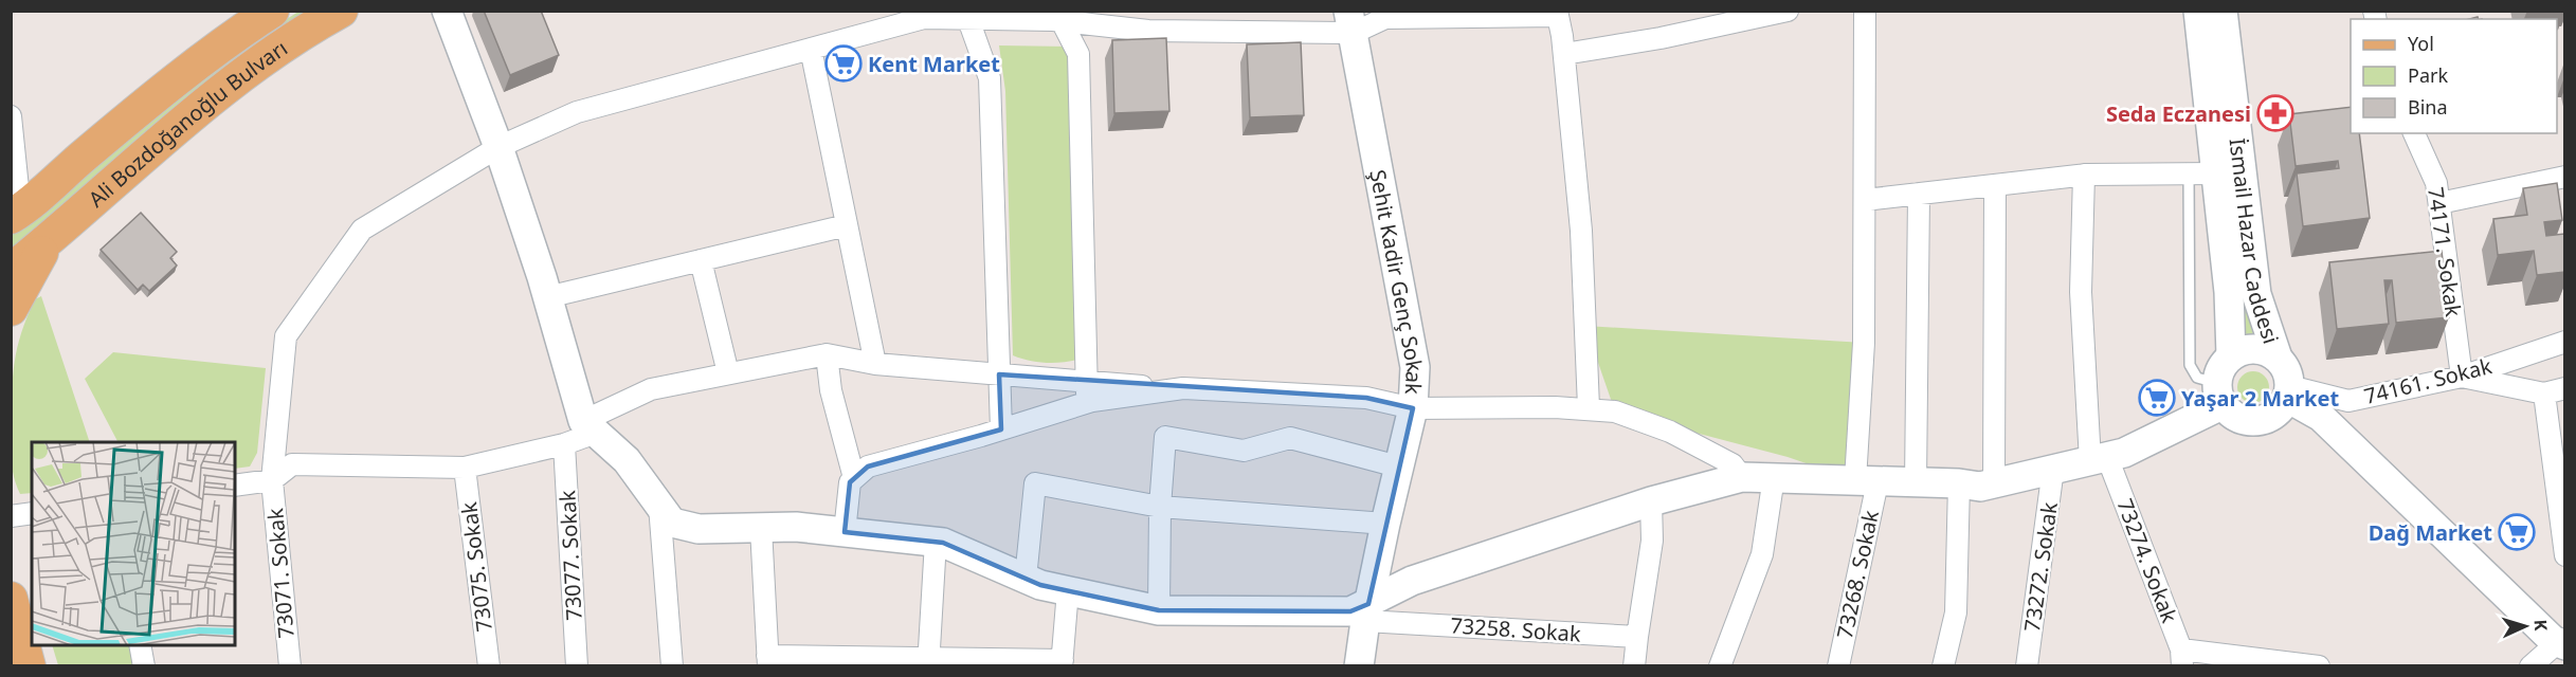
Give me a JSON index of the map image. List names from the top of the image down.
{
  "streets": {
    "main road": ["Ali Bozdoğanoğlu Bulvarı"],
    "street": [
      "İsmail Hazar Caddesi",
      "74171. Sokak",
      "Şehit Kadir Genç Sokak",
      "74161. Sokak",
      "73077. Sokak",
      "73274. Sokak",
      "73075. Sokak",
      "73272. Sokak",
      "73071. Sokak",
      "73268. Sokak",
      "73258. Sokak"
    ]
  },
  "crossings": [
    ["İsmail Hazar Caddesi", "74161. Sokak"],
    ["74171. Sokak", "74161. Sokak"],
    ["Şehit Kadir Genç Sokak", "73071. Sokak"],
    ["Şehit Kadir Genç Sokak", "73258. Sokak"]
  ],
  "places": {
    "supermarket": ["Kent Market", "Yaşar 2 Market", "Dağ Market"],
    "pharmacy": ["Seda Eczanesi"]
  },
  "legend": ["Yol", "Park", "Bina"],
  "north": "right"
}
